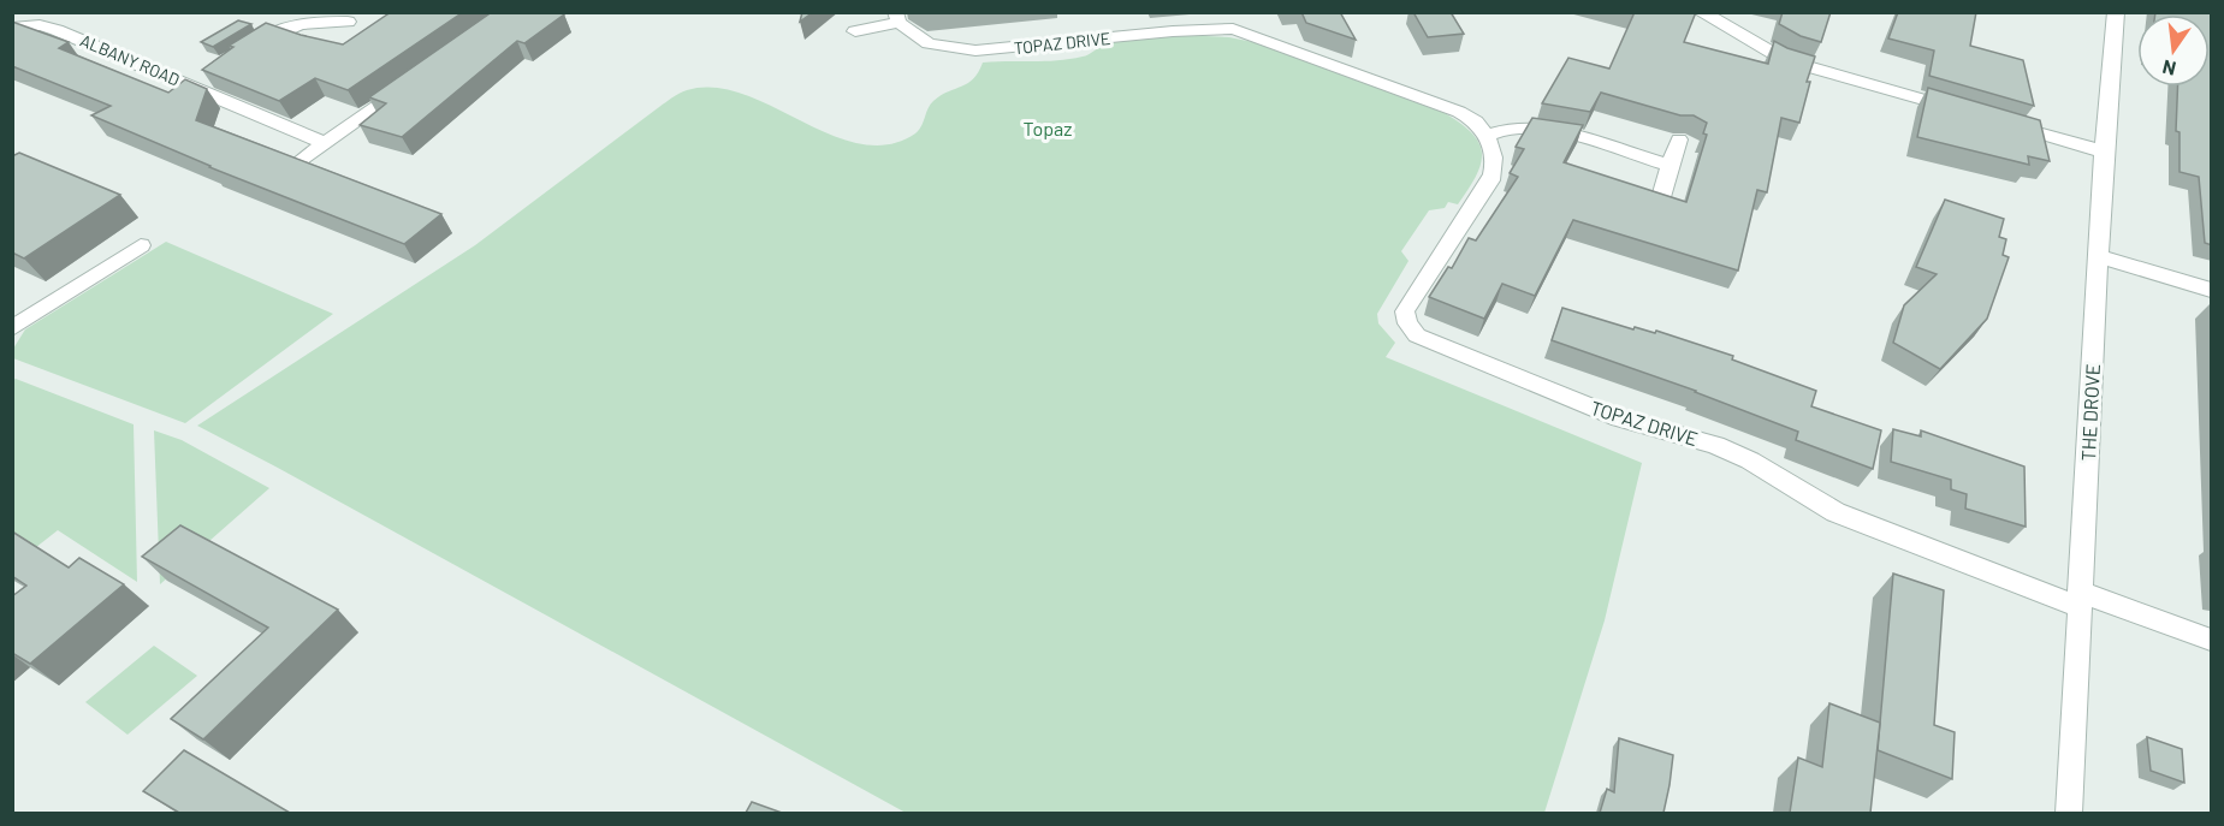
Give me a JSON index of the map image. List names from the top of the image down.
{
  "streets": {
    "street": ["TOPAZ DRIVE", "ALBANY ROAD", "THE DROVE"]
  },
  "crossings": [
    ["TOPAZ DRIVE", "THE DROVE"]
  ],
  "parks": ["Topaz"],
  "north": "bottom"
}
